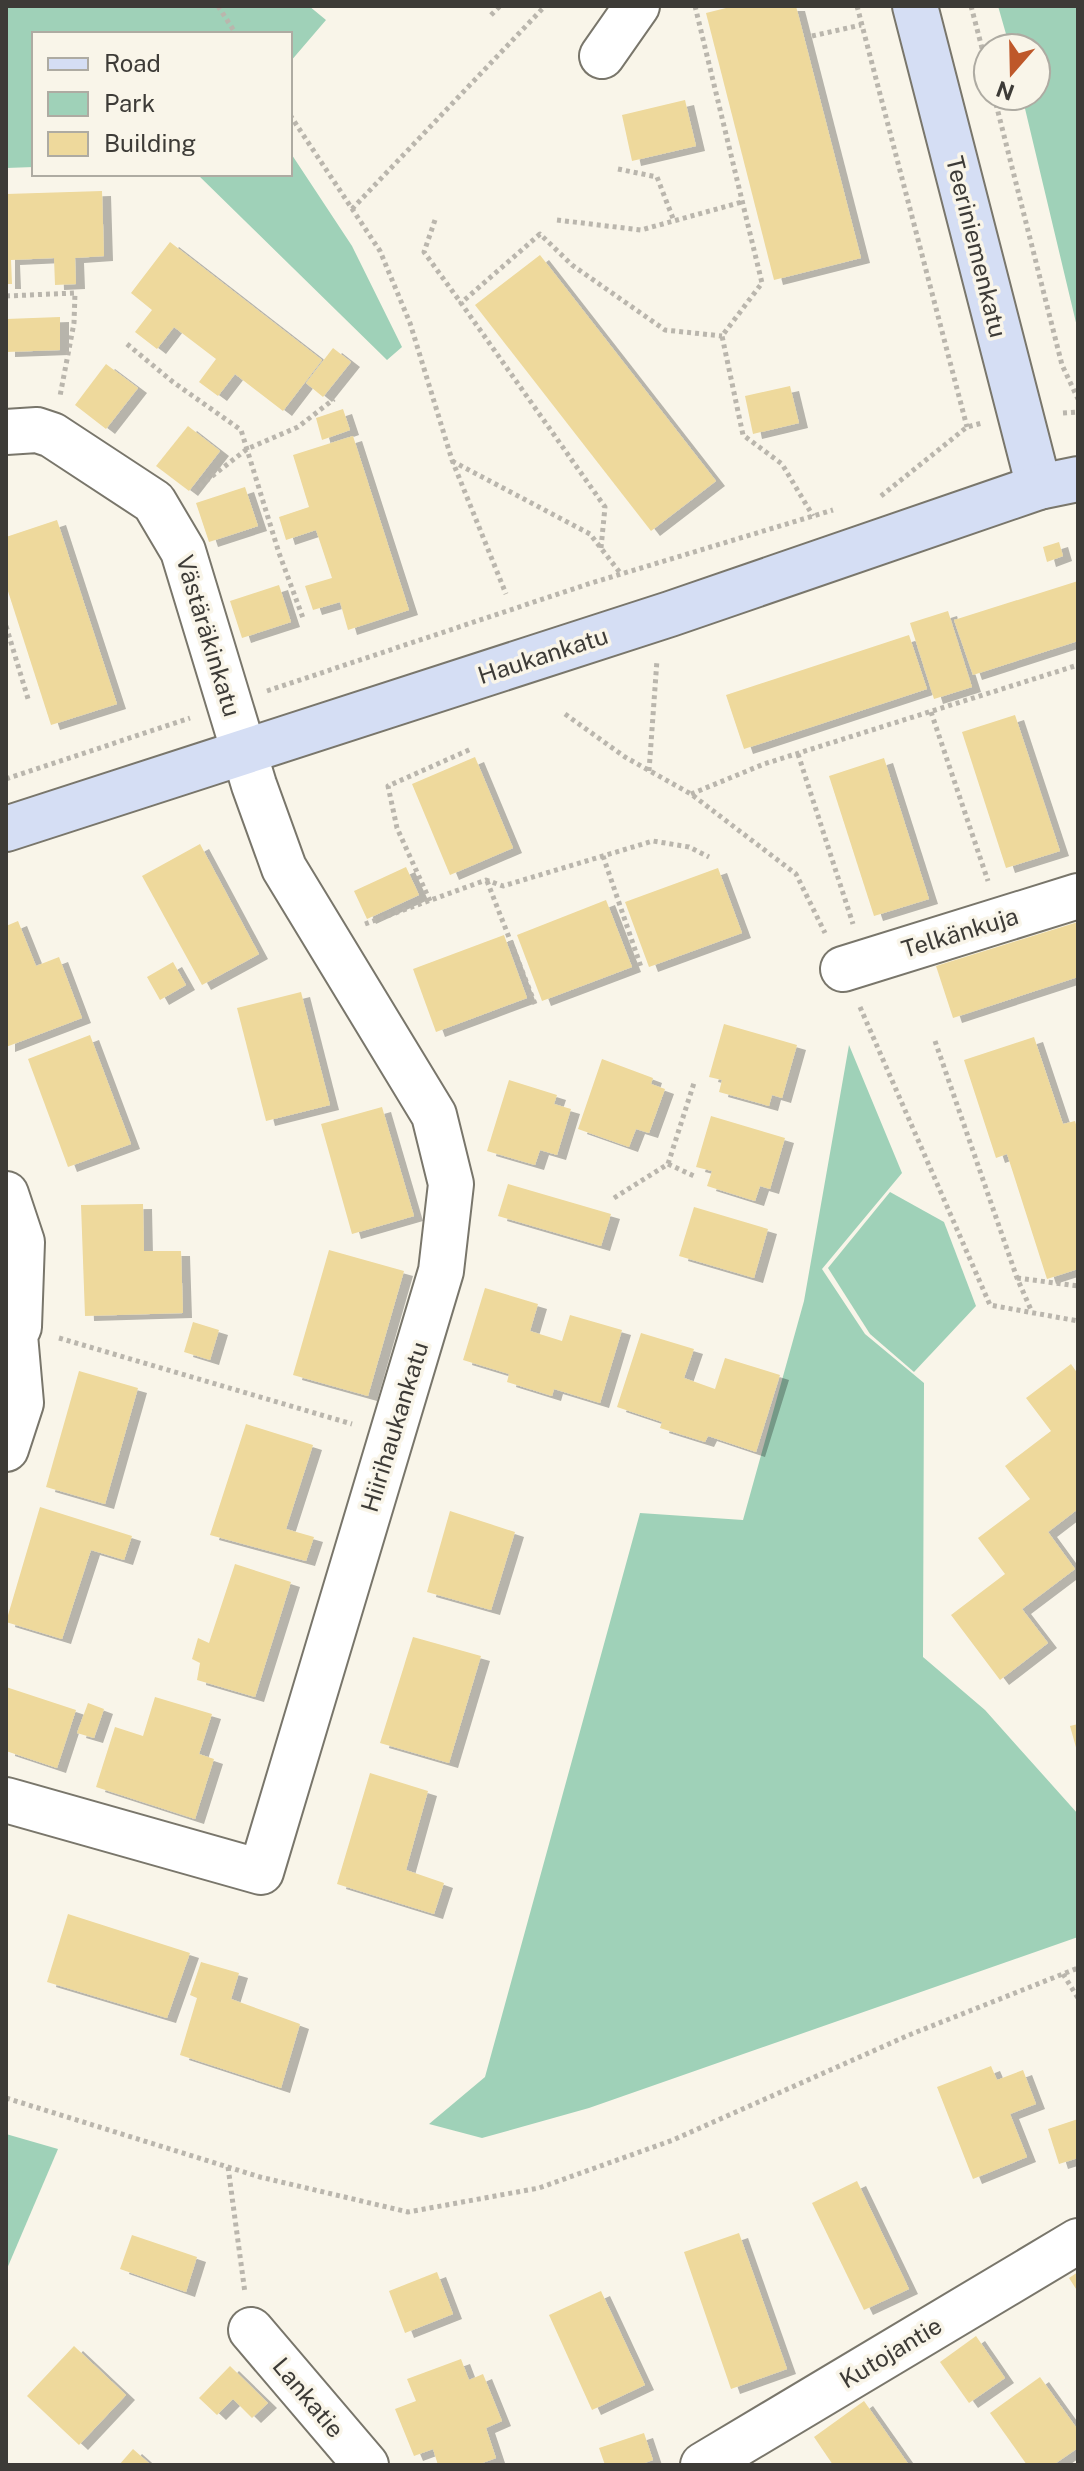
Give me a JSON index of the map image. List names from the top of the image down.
{
  "streets": {
    "street": [
      "Teeriniemenkatu",
      "Västäräkinkatu",
      "Haukankatu",
      "Telkänkuja",
      "Hiirihaukankatu",
      "Kutojantie",
      "Lankatie"
    ]
  },
  "crossings": [
    ["Teeriniemenkatu", "Haukankatu"],
    ["Västäräkinkatu", "Haukankatu"],
    ["Västäräkinkatu", "Hiirihaukankatu"],
    ["Haukankatu", "Hiirihaukankatu"]
  ],
  "legend": ["Road", "Park", "Building"],
  "north": "bottom"
}
